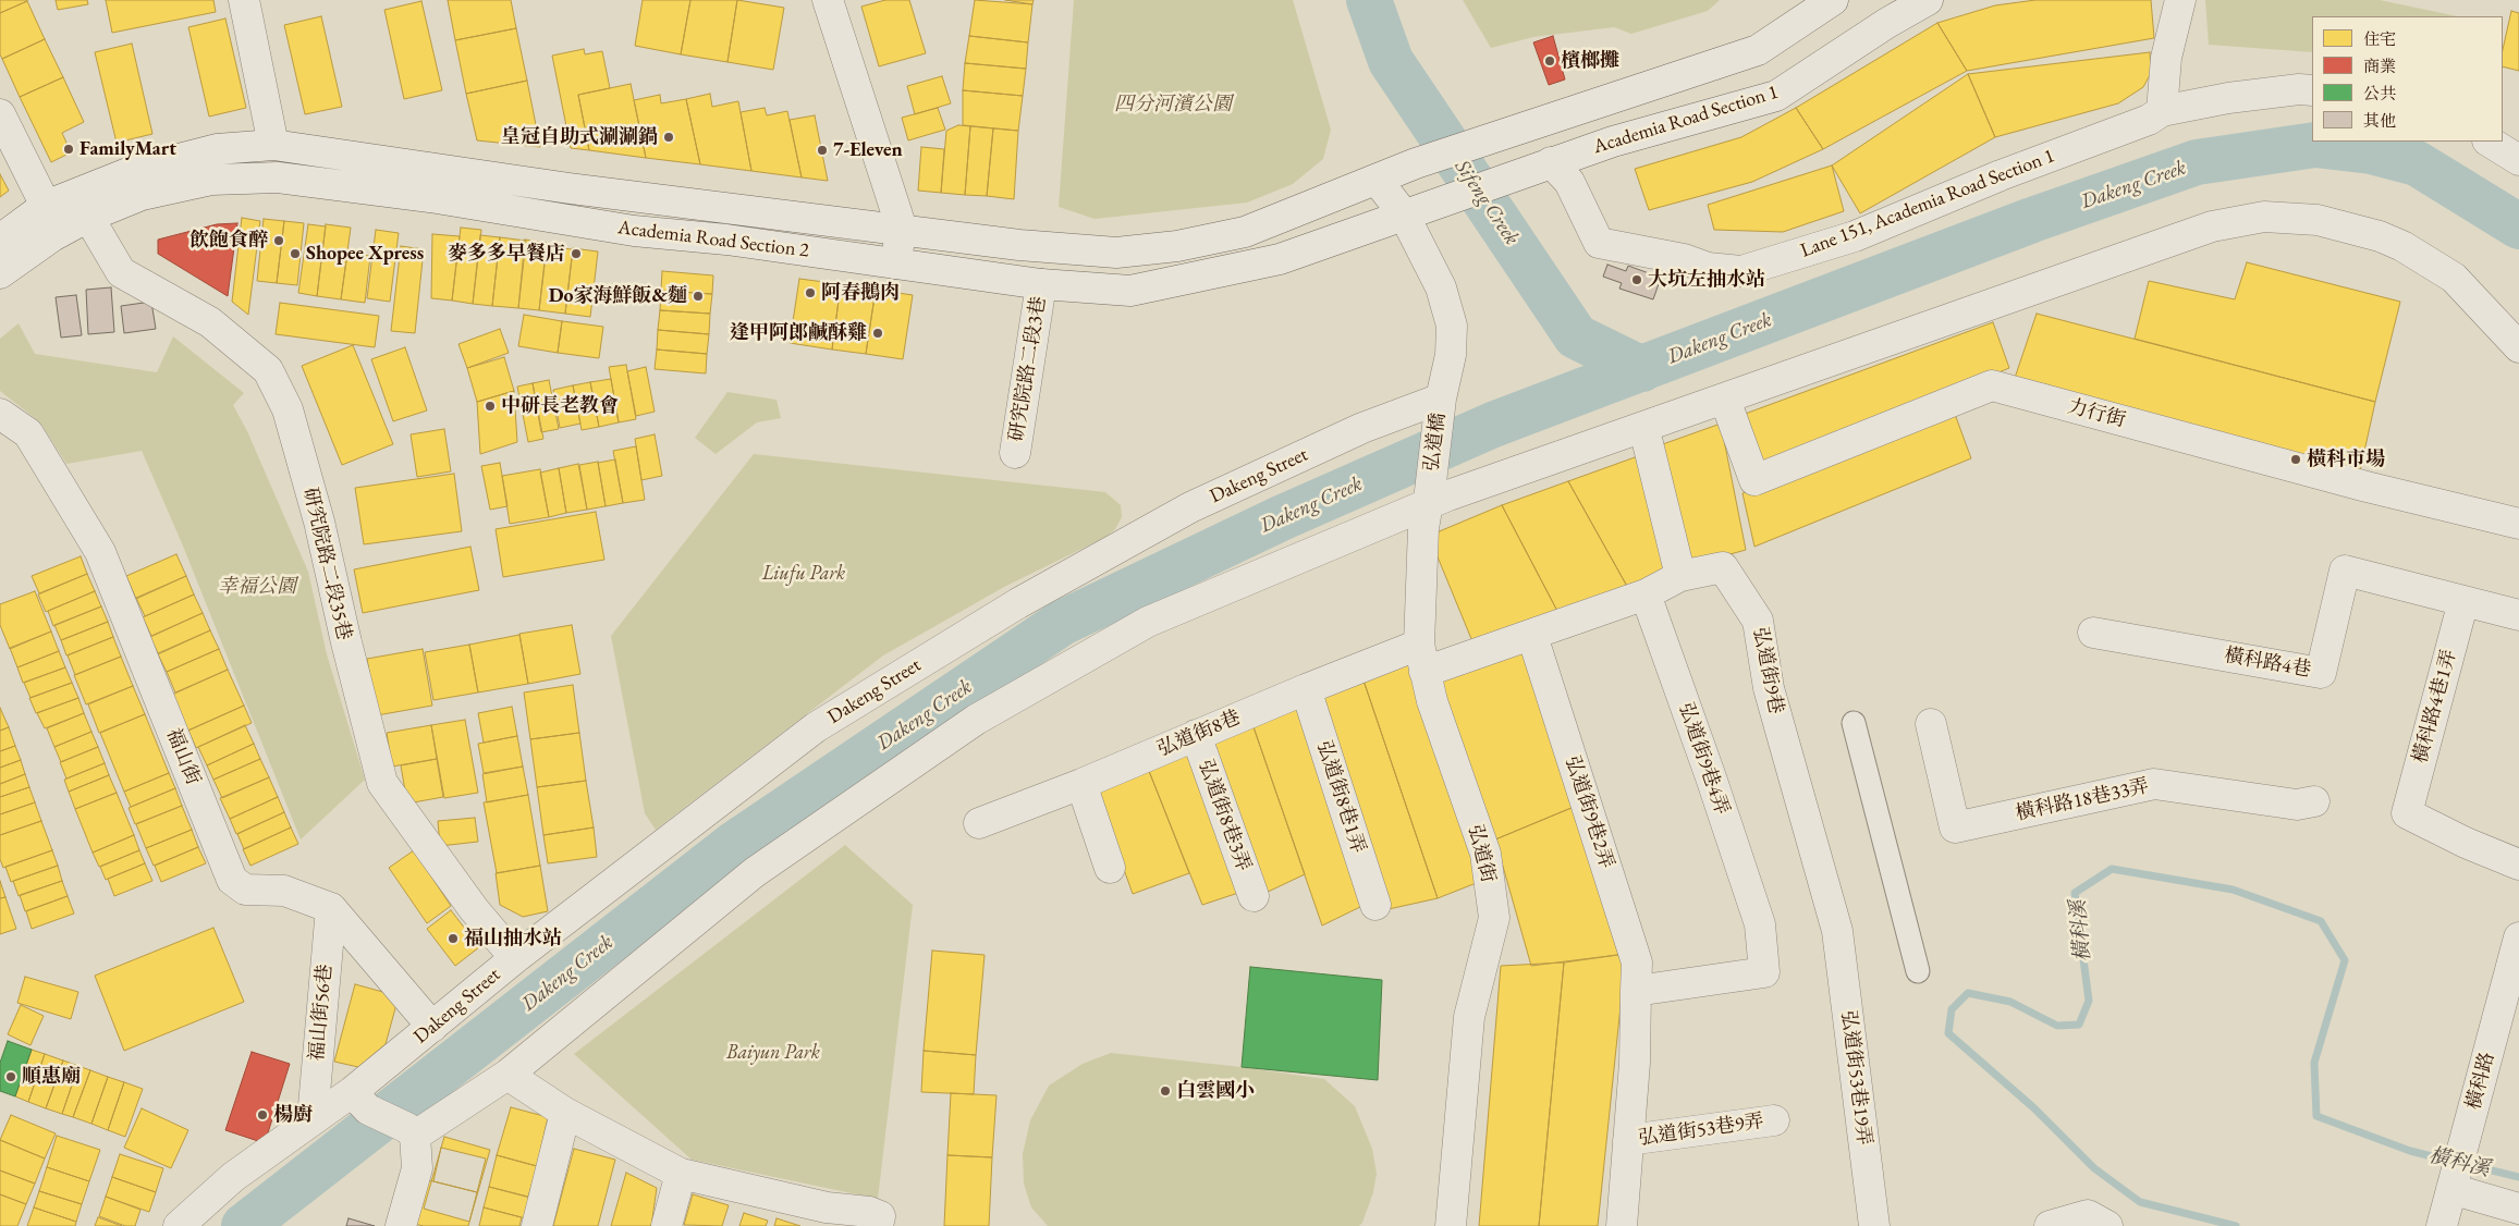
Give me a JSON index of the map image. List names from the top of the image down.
{
  "streets": {
    "street": [
      "Academia Road Section 1",
      "Lane 151, Academia Road Section 1",
      "Academia Road Section 2",
      "研究院路二段3巷",
      "力行街",
      "弘道橋",
      "Dakeng Street",
      "研究院路二段35巷",
      "橫科路4巷",
      "弘道街9巷",
      "橫科路4巷1弄",
      "弘道街8巷",
      "福山街",
      "弘道街9巷4弄",
      "弘道街8巷1弄",
      "橫科路18巷33弄",
      "弘道街9巷2弄",
      "弘道街8巷3弄",
      "弘道街",
      "福山街56巷",
      "弘道街53巷19弄",
      "橫科路",
      "弘道街53巷9弄"
    ]
  },
  "crossings": [
    ["Academia Road Section 1", "Lane 151, Academia Road Section 1"],
    ["Academia Road Section 1", "Academia Road Section 2"],
    ["Academia Road Section 2", "研究院路二段3巷"],
    ["Academia Road Section 2", "研究院路二段35巷"],
    ["弘道橋", "Dakeng Street"],
    ["弘道橋", "弘道街"],
    ["Dakeng Street", "研究院路二段35巷"],
    ["Dakeng Street", "福山街"],
    ["Dakeng Street", "福山街56巷"],
    ["橫科路4巷", "橫科路4巷1弄"],
    ["弘道街9巷", "弘道街8巷"],
    ["弘道街9巷", "弘道街9巷4弄"],
    ["弘道街9巷", "弘道街9巷2弄"],
    ["弘道街9巷", "弘道街"],
    ["弘道街9巷", "弘道街53巷19弄"],
    ["弘道街8巷", "弘道街8巷1弄"],
    ["弘道街8巷", "弘道街8巷3弄"],
    ["弘道街8巷", "弘道街"],
    ["福山街", "福山街56巷"],
    ["弘道街9巷4弄", "弘道街9巷2弄"],
    ["弘道街9巷4弄", "弘道街53巷9弄"],
    ["弘道街9巷2弄", "弘道街53巷9弄"]
  ],
  "water": ["Dakeng Creek", "Sifeng Creek", "橫科溪"],
  "parks": [
    "四分河濱公園",
    "Liufu Park",
    "幸福公園",
    "Baiyun Park"
  ],
  "places": [
    "檳榔攤",
    "皇冠自助式涮涮鍋",
    "FamilyMart",
    "7-Eleven",
    "飲飽食醉",
    "Shopee Xpress",
    "麥多多早餐店",
    "大坑左抽水站",
    "阿春鵝肉",
    "Do家海鮮飯&麵",
    "逢甲阿郎鹹酥雞",
    "中研長老教會",
    "橫科市場",
    "福山抽水站",
    "順惠廟",
    "白雲國小",
    "楊廚"
  ],
  "legend": [
    "住宅",
    "商業",
    "公共",
    "其他"
  ]
}
